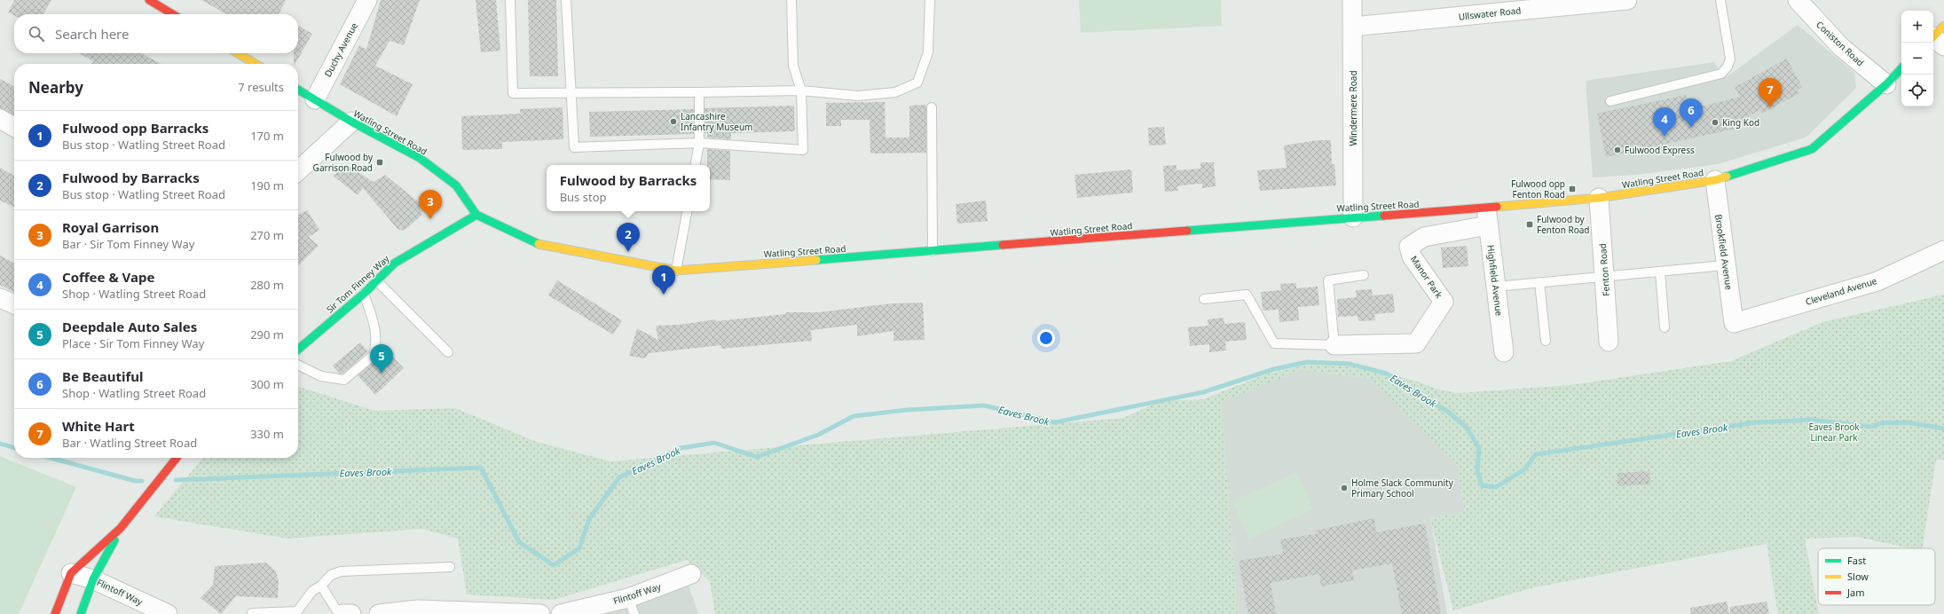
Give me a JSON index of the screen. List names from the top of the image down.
{
  "streets": {
    "main road": ["Watling Street Road", "Sir Tom Finney Way"],
    "street": [
      "Ullswater Road",
      "Coniston Road",
      "Duchy Avenue",
      "Windermere Road",
      "Brookfield Avenue",
      "Fenton Road",
      "Manor Park",
      "Highfield Avenue",
      "Cleveland Avenue",
      "Flintoff Way"
    ]
  },
  "crossings": [
    ["Ullswater Road", "Windermere Road"],
    ["Coniston Road", "Watling Street Road"],
    ["Duchy Avenue", "Watling Street Road"],
    ["Windermere Road", "Watling Street Road"],
    ["Watling Street Road", "Brookfield Avenue"],
    ["Watling Street Road", "Fenton Road"],
    ["Watling Street Road", "Manor Park"],
    ["Watling Street Road", "Highfield Avenue"],
    ["Watling Street Road", "Sir Tom Finney Way"],
    ["Brookfield Avenue", "Cleveland Avenue"],
    ["Manor Park", "Highfield Avenue"]
  ],
  "water": ["Eaves Brook"],
  "parks": ["Eaves Brook Linear Park"],
  "places": {
    "other": [
      "Lancashire Infantry Museum",
      "King Kod",
      "Fulwood Express",
      "Holme Slack Community Primary School"
    ],
    "transit": ["Fulwood by Garrison Road", "Fulwood opp Fenton Road", "Fulwood by Fenton Road"]
  },
  "legend": ["Fast", "Slow", "Jam"],
  "page": {
    "map_buttons": ["+", "−"],
    "search": "Search here",
    "heading": ["Nearby", "7 results"],
    "pins": [
      "7",
      "6",
      "4",
      "3",
      "2",
      "1",
      "5"
    ],
    "list": [
      {
        "mark": "1",
        "name": "Fulwood opp Barracks",
        "note": "Bus stop · Watling Street Road",
        "value": "170 m"
      },
      {
        "mark": "2",
        "name": "Fulwood by Barracks",
        "note": "Bus stop · Watling Street Road",
        "value": "190 m"
      },
      {
        "mark": "3",
        "name": "Royal Garrison",
        "note": "Bar · Sir Tom Finney Way",
        "value": "270 m"
      },
      {
        "mark": "4",
        "name": "Coffee & Vape",
        "note": "Shop · Watling Street Road",
        "value": "280 m"
      },
      {
        "mark": "5",
        "name": "Deepdale Auto Sales",
        "note": "Place · Sir Tom Finney Way",
        "value": "290 m"
      },
      {
        "mark": "6",
        "name": "Be Beautiful",
        "note": "Shop · Watling Street Road",
        "value": "300 m"
      },
      {
        "mark": "7",
        "name": "White Hart",
        "note": "Bar · Watling Street Road",
        "value": "330 m"
      }
    ],
    "popup": ["Fulwood by Barracks", "Bus stop"]
  }
}
